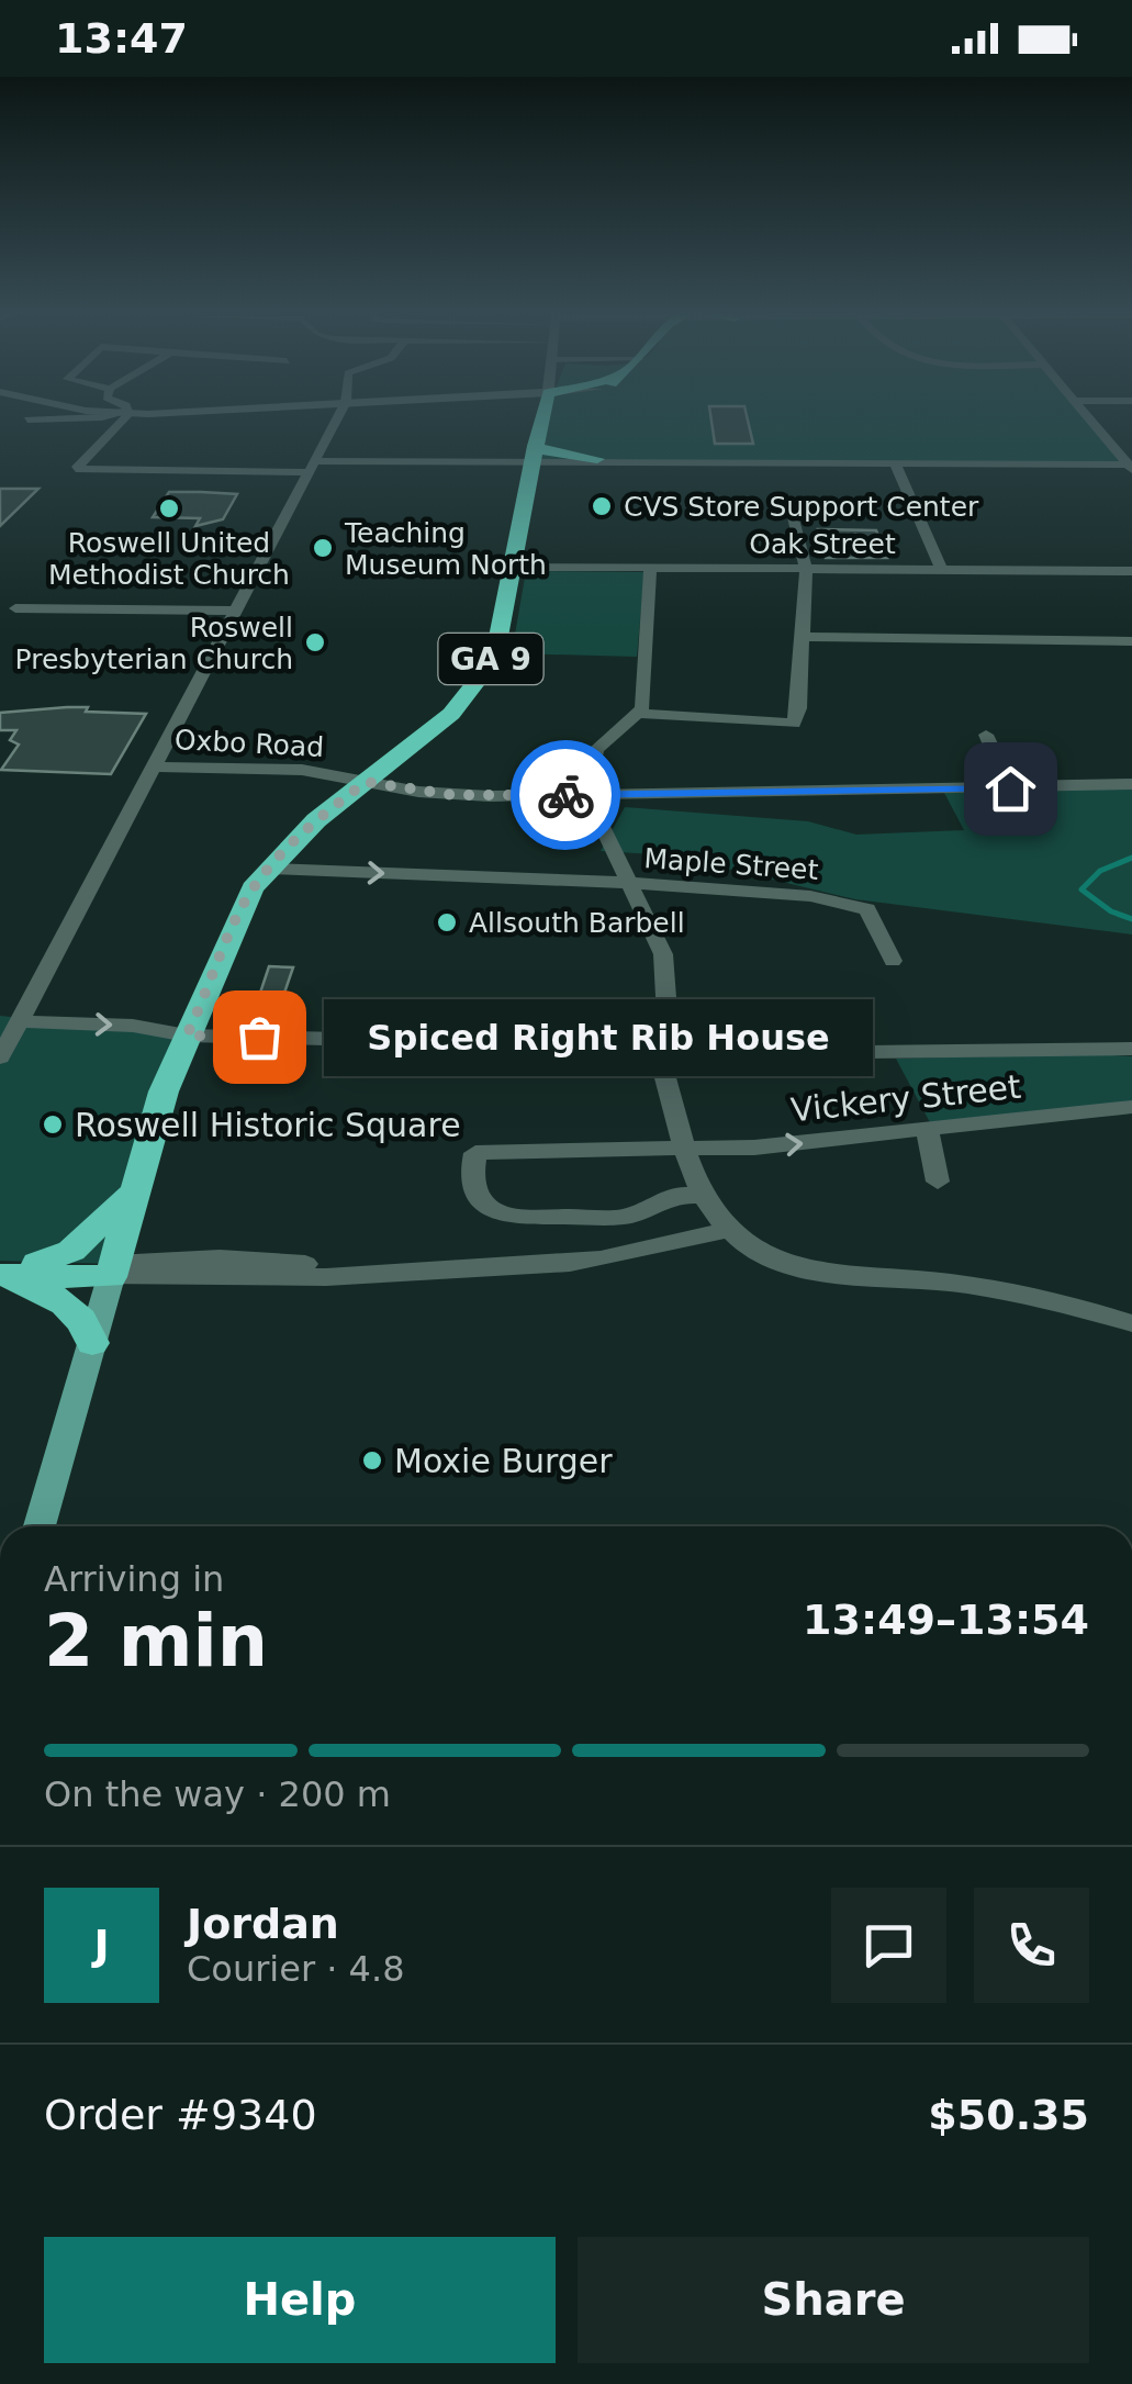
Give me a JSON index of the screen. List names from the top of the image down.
{
  "streets": {
    "highway": ["GA 9"],
    "street": [
      "Oak Street",
      "Oxbo Road",
      "Maple Street",
      "Vickery Street"
    ]
  },
  "crossings": [
    ["Oak Street", "GA 9"],
    ["GA 9", "Oxbo Road"],
    ["GA 9", "Maple Street"]
  ],
  "places": [
    "CVS Store Support Center",
    "Roswell United Methodist Church",
    "Teaching Museum North",
    "Roswell Presbyterian Church",
    "Allsouth Barbell",
    "Spiced Right Rib House",
    "Roswell Historic Square",
    "Moxie Burger"
  ],
  "page": {
    "status": "13:47",
    "bubble": "Spiced Right Rib House",
    "heading": ["2 min", "Arriving in", "13:49–13:54"],
    "panel": [
      "Jordan",
      "Courier · 4.8",
      "Order #9340",
      "$50.35"
    ],
    "bar": "On the way · 200 m",
    "round": "J",
    "buttons": ["Help", "Share"]
  }
}
